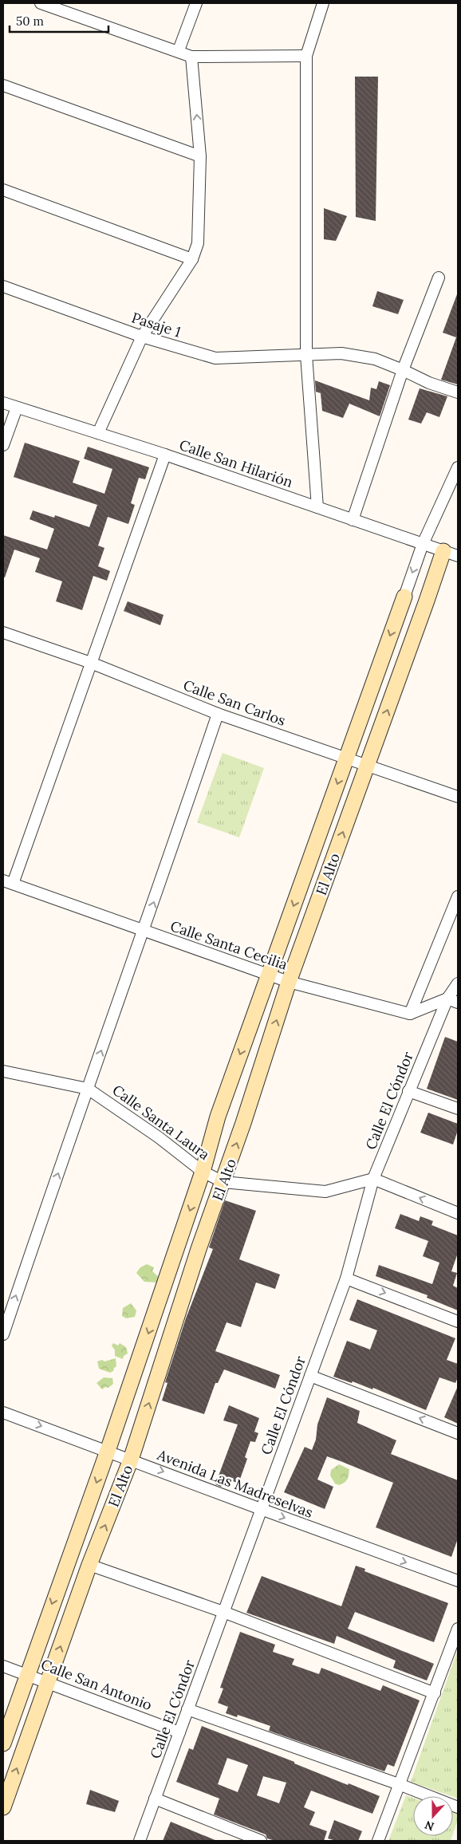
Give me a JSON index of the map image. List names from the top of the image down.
{
  "streets": {
    "street": [
      "Pasaje 1",
      "Calle San Hilarión",
      "Calle San Carlos",
      "El Alto",
      "Calle Santa Cecilia",
      "Calle El Cóndor",
      "Calle Santa Laura",
      "Avenida Las Madreselvas",
      "Calle San Antonio"
    ]
  },
  "crossings": [
    ["Calle San Hilarión", "El Alto"],
    ["Calle San Carlos", "El Alto"],
    ["El Alto", "Calle Santa Cecilia"],
    ["El Alto", "Calle Santa Laura"],
    ["El Alto", "Avenida Las Madreselvas"],
    ["El Alto", "Calle San Antonio"],
    ["Calle El Cóndor", "Calle Santa Laura"],
    ["Calle El Cóndor", "Avenida Las Madreselvas"],
    ["Calle El Cóndor", "Calle San Antonio"]
  ],
  "one_way": ["Avenida Las Madreselvas"],
  "scale_bar": "50 m",
  "north": "bottom"
}
